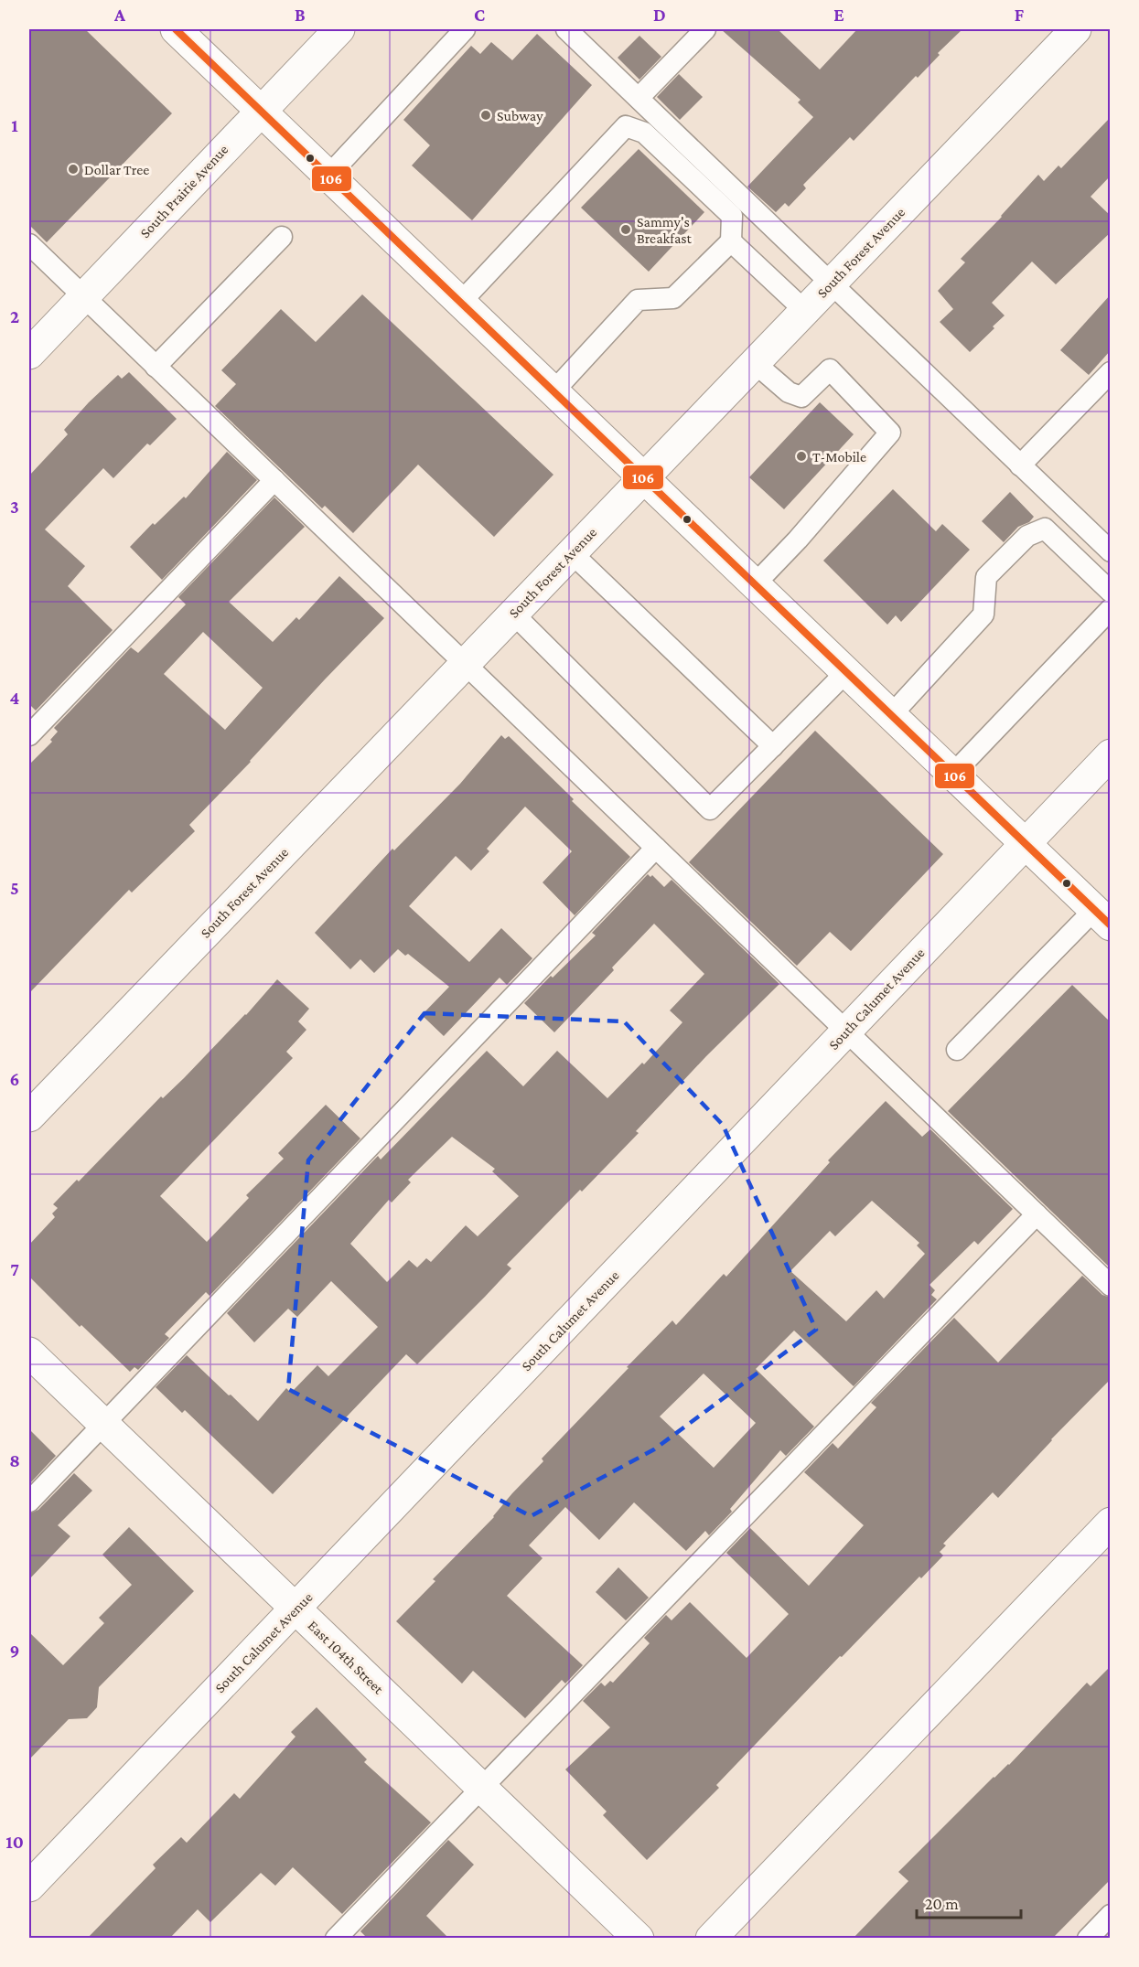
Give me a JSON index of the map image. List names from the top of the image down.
{
  "streets": {
    "street": [
      "South Prairie Avenue",
      "South Forest Avenue",
      "South Calumet Avenue",
      "East 104th Street"
    ]
  },
  "crossings": [
    ["South Calumet Avenue", "East 104th Street"]
  ],
  "places": [
    "Subway",
    "Dollar Tree",
    "Sammy's Breakfast",
    "T-Mobile"
  ],
  "lines": ["transit line 106"],
  "scale_bar": "20 m",
  "grid": {
    "columns": [
      "A",
      "B",
      "C",
      "D",
      "E",
      "F"
    ],
    "rows": [
      "1",
      "2",
      "3",
      "4",
      "5",
      "6",
      "7",
      "8",
      "9",
      "10"
    ]
  }
}
